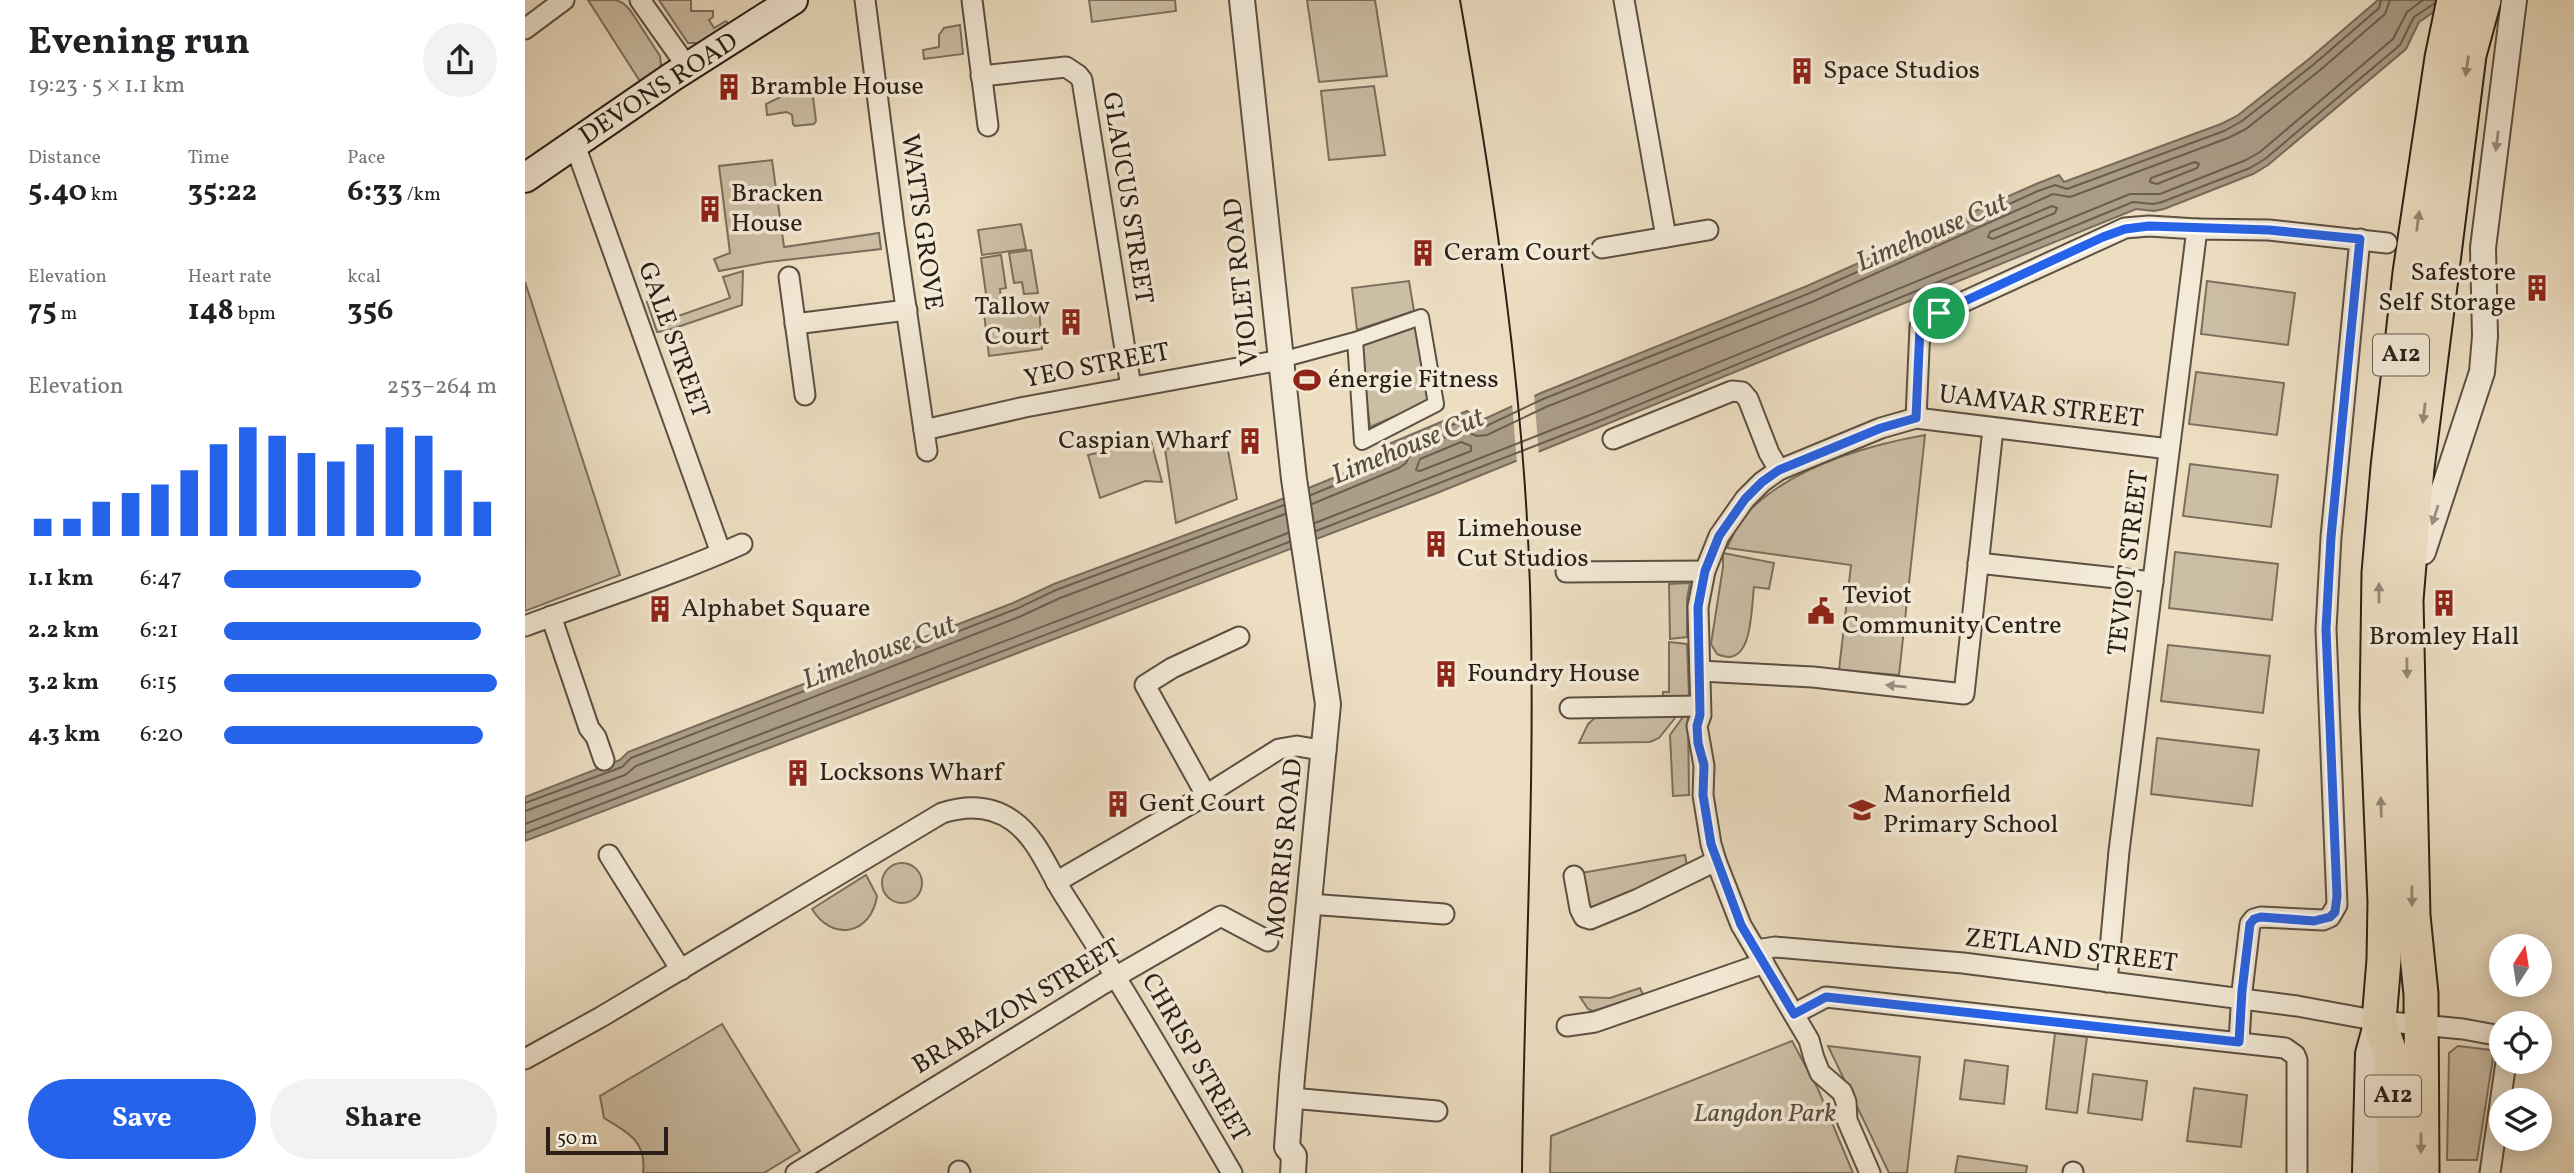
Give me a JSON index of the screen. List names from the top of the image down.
{
  "streets": {
    "highway": ["A12"],
    "main road": ["DEVONS ROAD"],
    "street": [
      "GLAUCUS STREET",
      "WATTS GROVE",
      "VIOLET ROAD",
      "GALE STREET",
      "YEO STREET",
      "UAMVAR STREET",
      "TEVIOT STREET",
      "MORRIS ROAD",
      "ZETLAND STREET",
      "BRABAZON STREET",
      "CHRISP STREET"
    ]
  },
  "crossings": [
    ["DEVONS ROAD", "GALE STREET"],
    ["GLAUCUS STREET", "YEO STREET"],
    ["WATTS GROVE", "YEO STREET"],
    ["VIOLET ROAD", "YEO STREET"],
    ["VIOLET ROAD", "MORRIS ROAD"],
    ["A12", "ZETLAND STREET"],
    ["UAMVAR STREET", "TEVIOT STREET"],
    ["UAMVAR STREET", "ZETLAND STREET"],
    ["TEVIOT STREET", "ZETLAND STREET"],
    ["BRABAZON STREET", "CHRISP STREET"]
  ],
  "water": ["Limehouse Cut"],
  "parks": ["Langdon Park"],
  "places": {
    "building": [
      "Space Studios",
      "Bramble House",
      "Bracken House",
      "Ceram Court",
      "Safestore Self Storage",
      "Tallow Court",
      "Caspian Wharf",
      "Limehouse Cut Studios",
      "Bromley Hall",
      "Alphabet Square",
      "Foundry House",
      "Locksons Wharf",
      "Gent Court"
    ],
    "sports": ["énergie Fitness"],
    "public building": ["Teviot Community Centre"],
    "school or university": ["Manorfield Primary School"]
  },
  "scale_bar": "50 m",
  "north": "top",
  "page": {
    "heading": ["Evening run", "19:23 · 5 × 1.1 km"],
    "stats": [
      ["Distance", "5.40 km"],
      ["Time", "35:22"],
      ["Pace", "6:33 /km"],
      ["Elevation", "75 m"],
      ["Heart rate", "148 bpm"],
      ["kcal", "356"]
    ],
    "chart": ["Elevation", "253–264 m"],
    "list": [
      {
        "name": "1.1 km",
        "note": "6:47"
      },
      {
        "name": "2.2 km",
        "note": "6:21"
      },
      {
        "name": "3.2 km",
        "note": "6:15"
      },
      {
        "name": "4.3 km",
        "note": "6:20"
      }
    ],
    "buttons": ["Save", "Share"],
    "scale": "50 m"
  }
}
